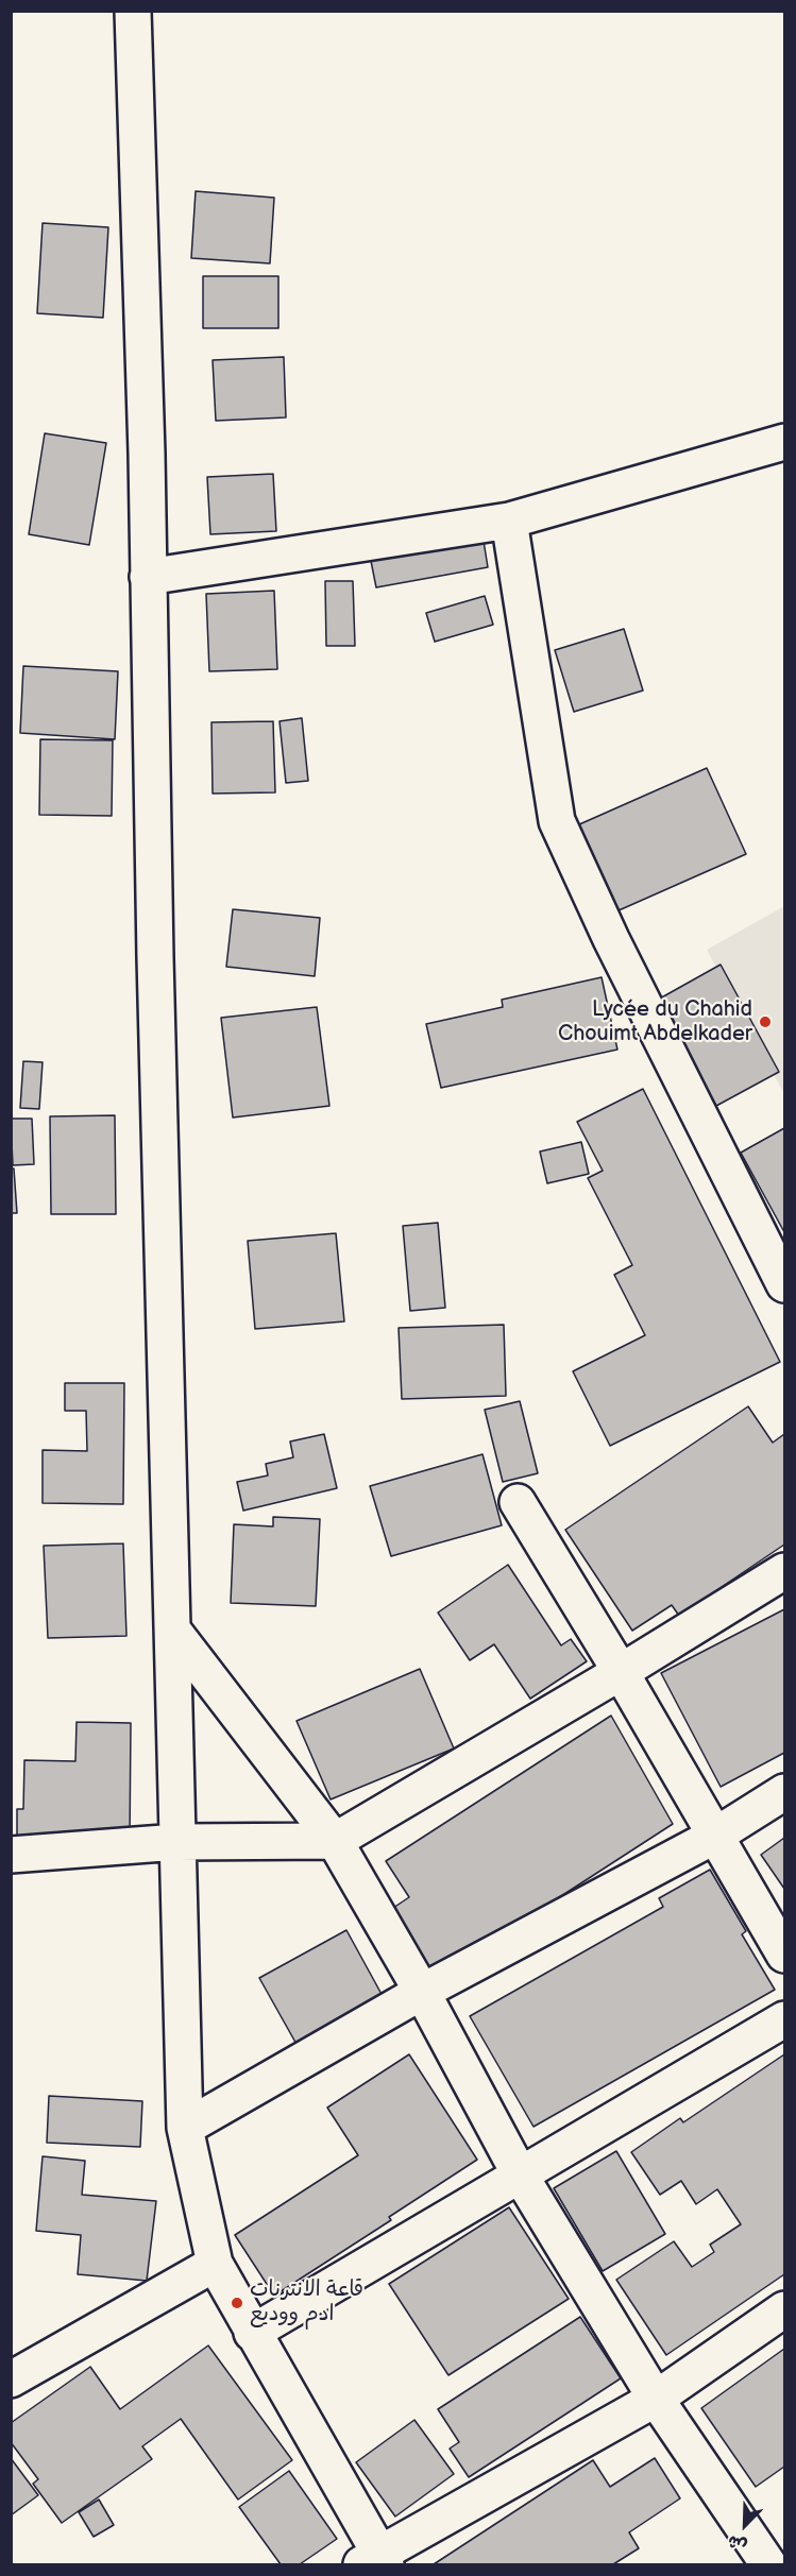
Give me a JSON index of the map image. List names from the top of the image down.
{
  "places": ["Lycée du Chahid Chouimt Abdelkader", "قاعة الانترنات ادم ووديع"],
  "north": "bottom left"
}
